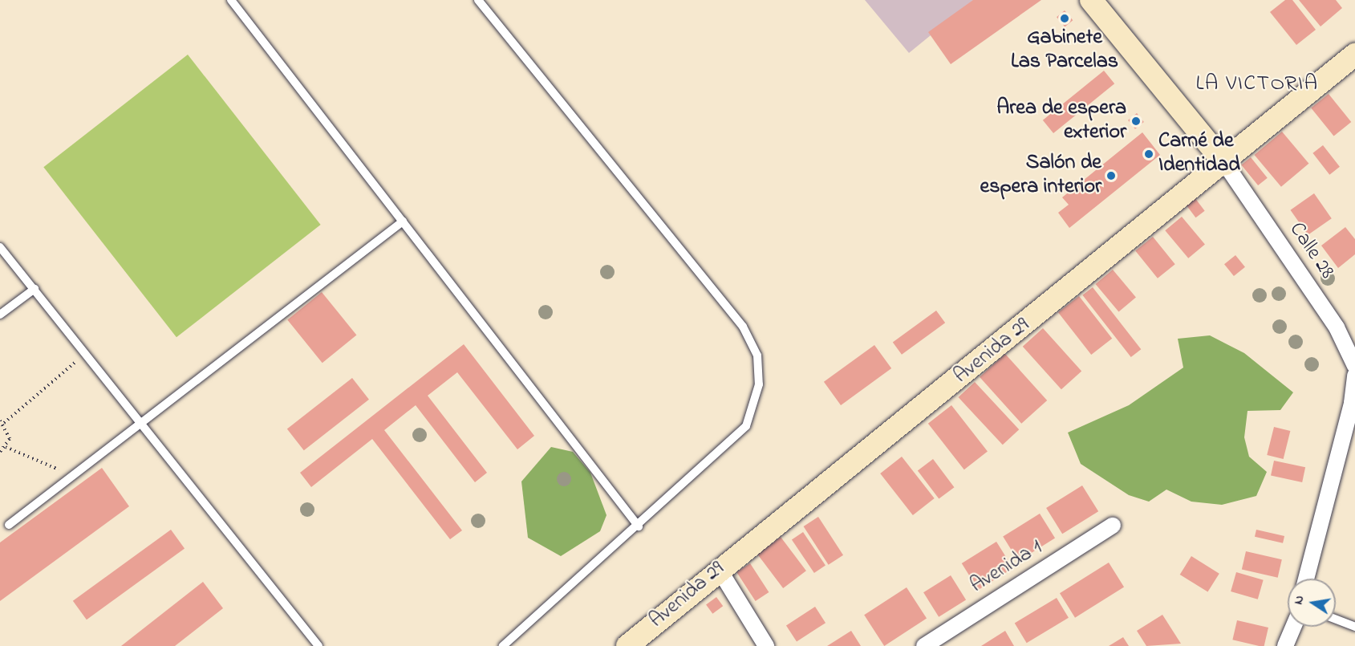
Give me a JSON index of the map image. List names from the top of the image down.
{
  "streets": {
    "main road": ["Avenida 29"],
    "street": ["Calle 28", "Avenida 1"]
  },
  "crossings": [
    ["Calle 28", "Avenida 29"]
  ],
  "districts": ["LA VICTORIA"],
  "places": [
    "Gabinete Las Parcelas",
    "Area de espera exterior",
    "Carné de Identidad",
    "Salón de espera interior"
  ],
  "north": "left"
}
